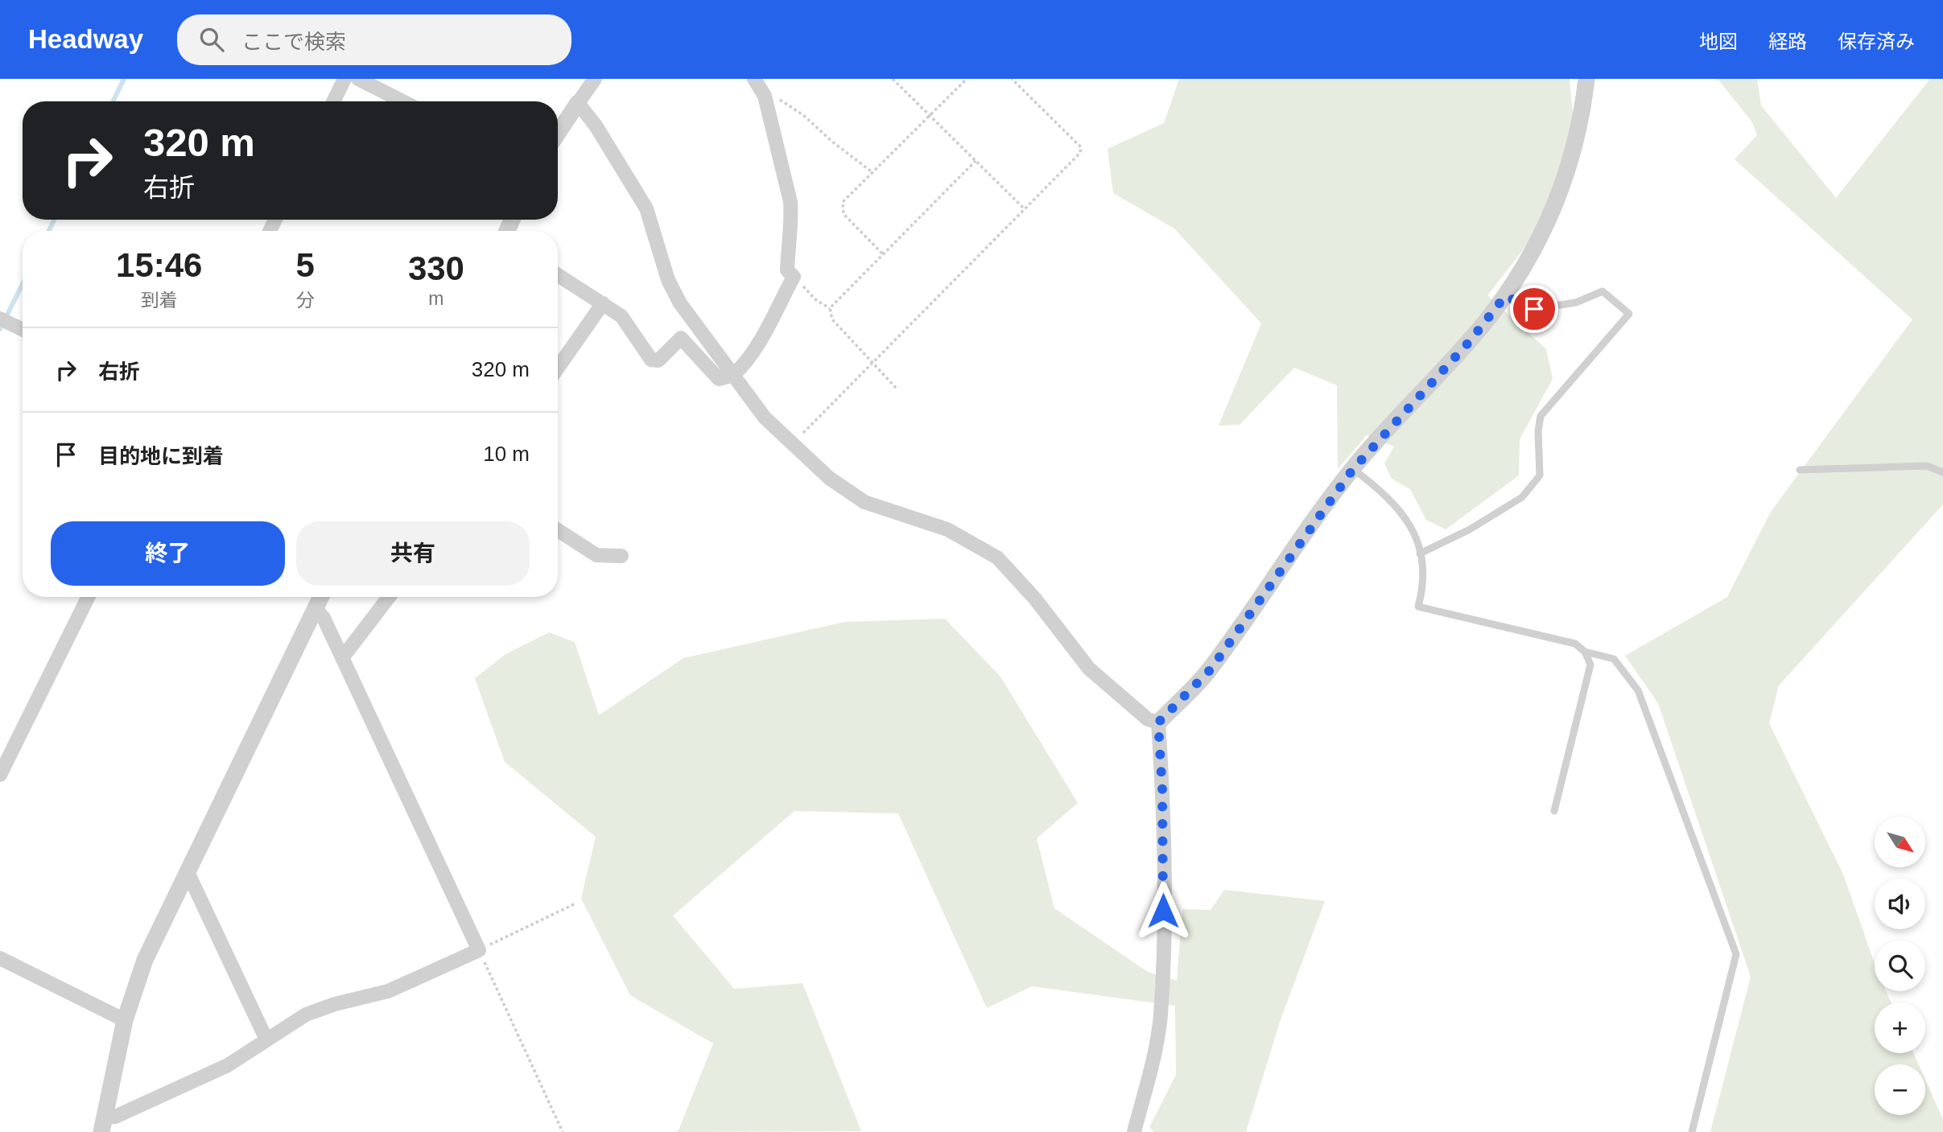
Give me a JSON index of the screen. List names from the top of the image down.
{
  "north": "bottom right",
  "page": {
    "header": "Headway",
    "search": "ここで検索",
    "nav": ["地図", "経路", "保存済み"],
    "turn": ["320 m", "右折"],
    "eta": [
      "15:46",
      "到着",
      "5",
      "分",
      "330",
      "m"
    ],
    "list": [
      {
        "name": "右折",
        "value": "320 m"
      },
      {
        "name": "目的地に到着",
        "value": "10 m"
      }
    ],
    "buttons": ["終了", "共有"],
    "map_buttons": ["+", "−"]
  }
}
